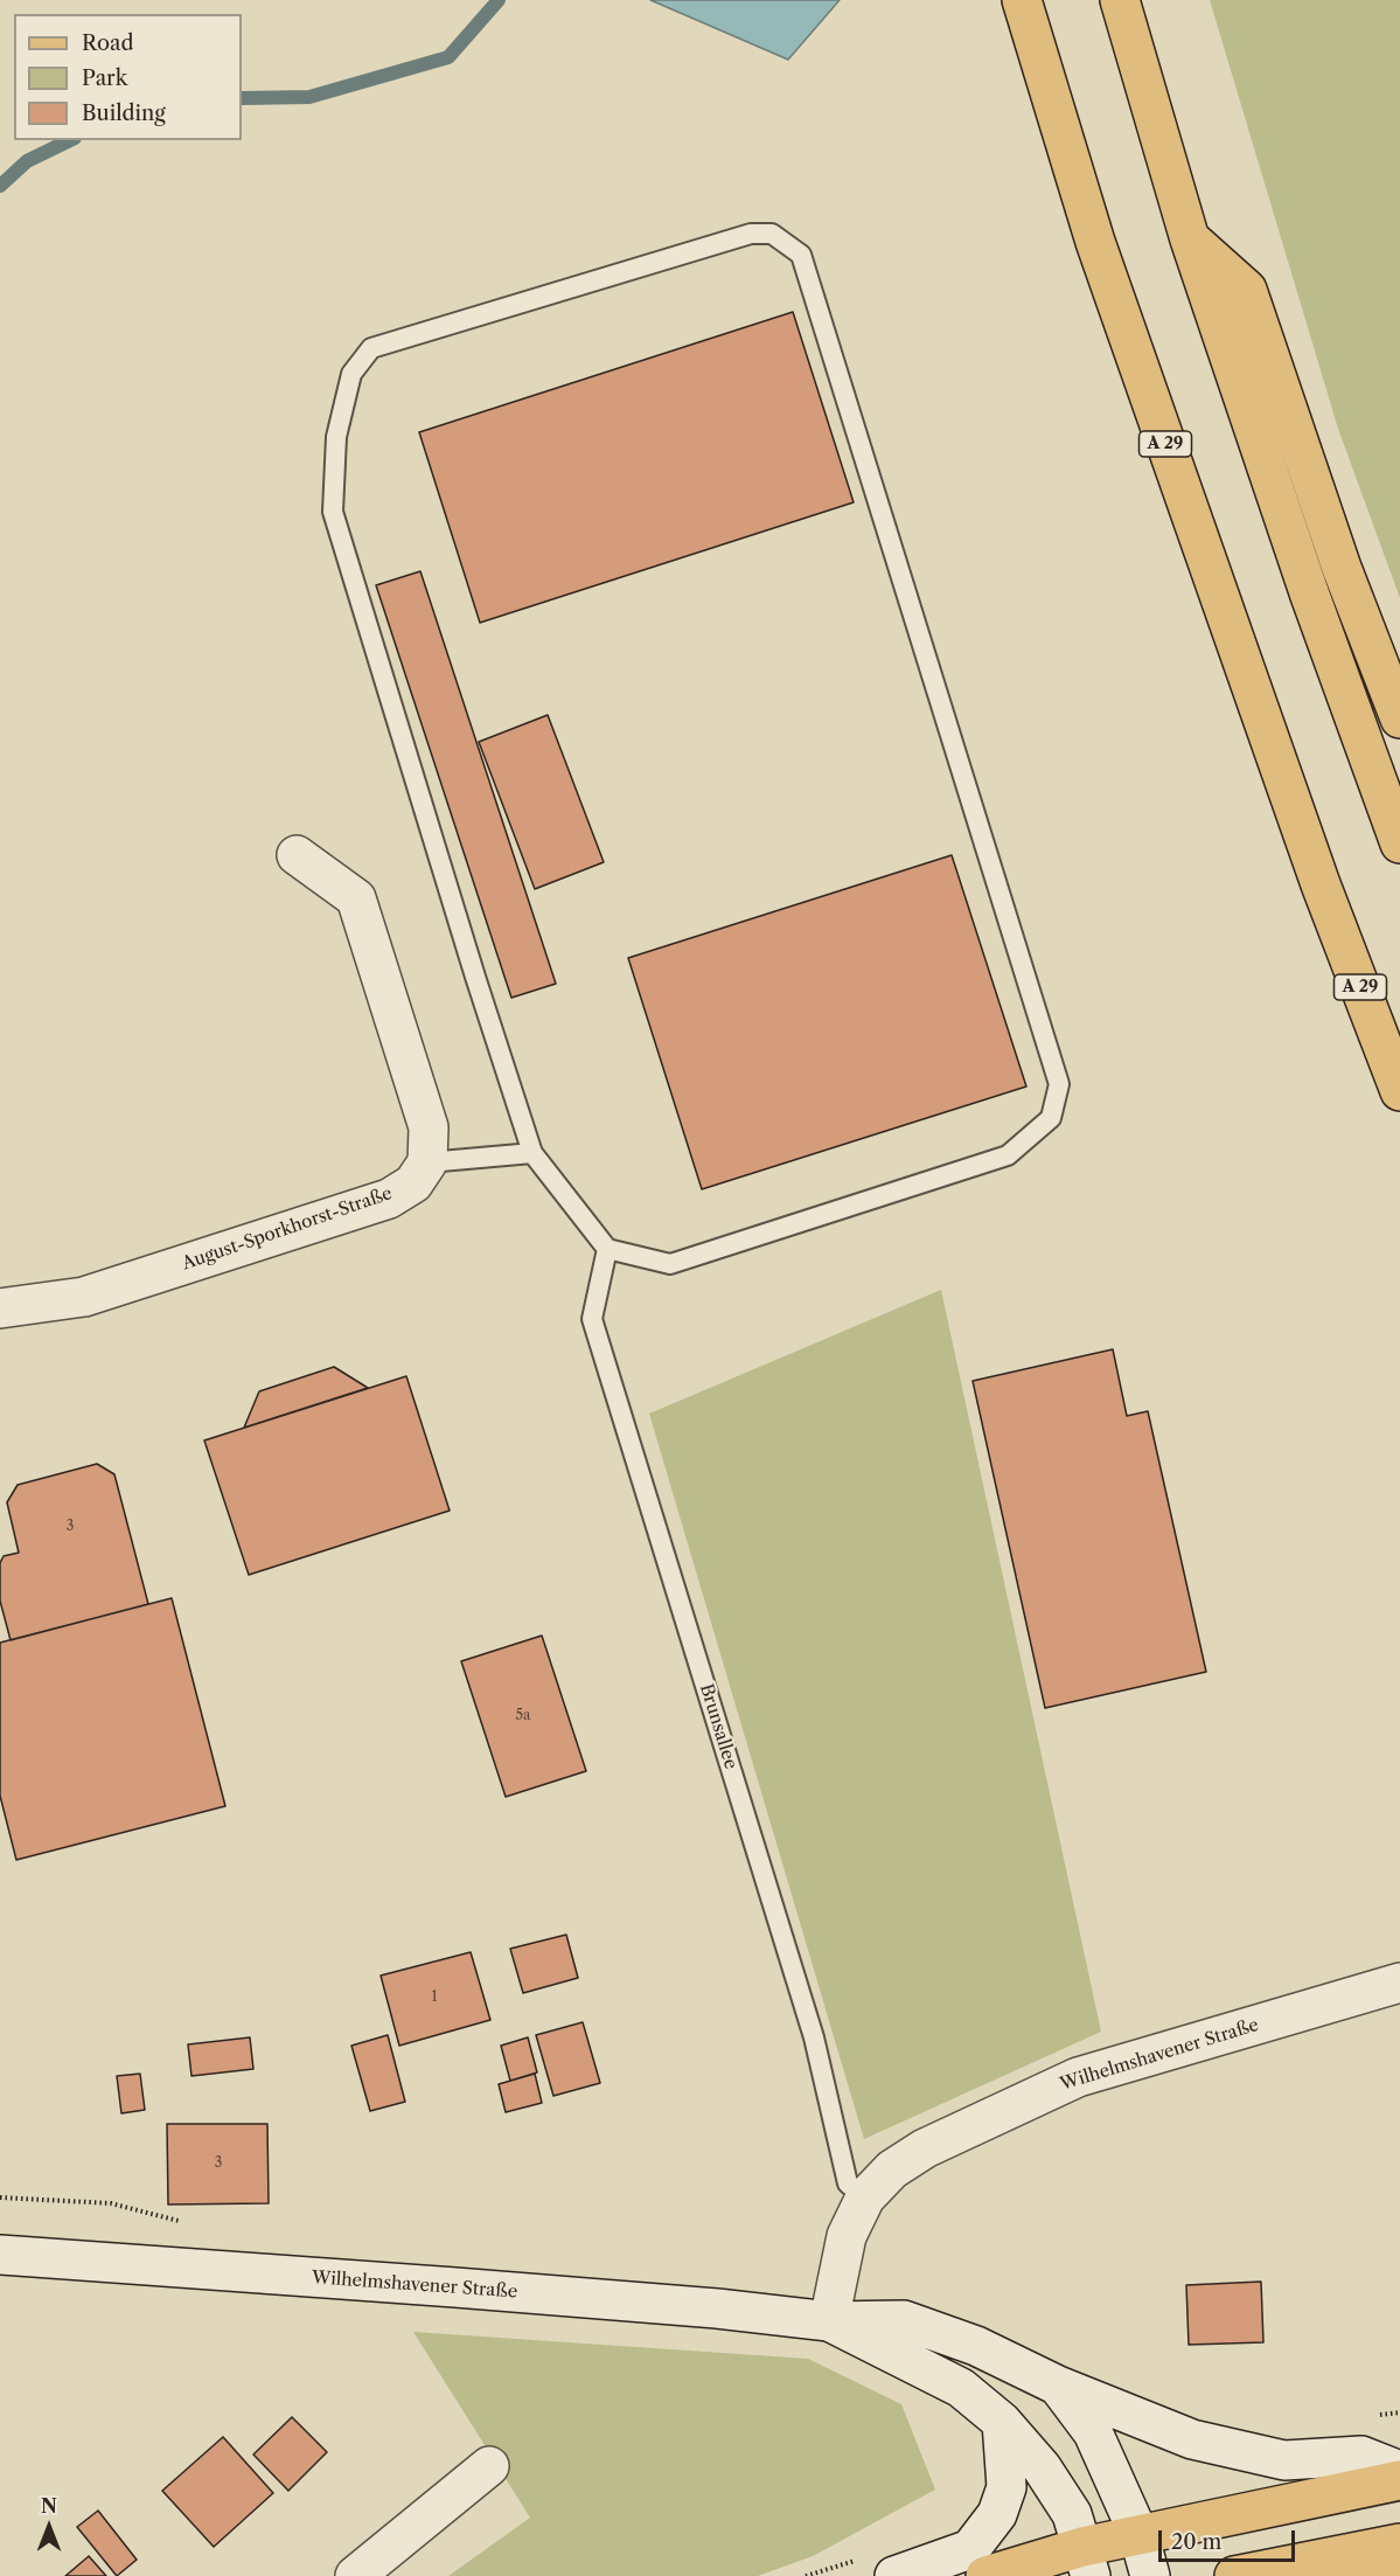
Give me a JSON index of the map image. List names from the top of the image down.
{
  "streets": {
    "main road": ["A 29"],
    "street": ["August-Sporkhorst-Straße", "Wilhelmshavener Straße"],
    "lane": ["Brunsallee"]
  },
  "crossings": [
    ["Brunsallee", "Wilhelmshavener Straße"]
  ],
  "house_numbers": [
    "3",
    "5a",
    "1",
    "3"
  ],
  "legend": ["Road", "Park", "Building"],
  "scale_bar": "20 m",
  "north": "top"
}
